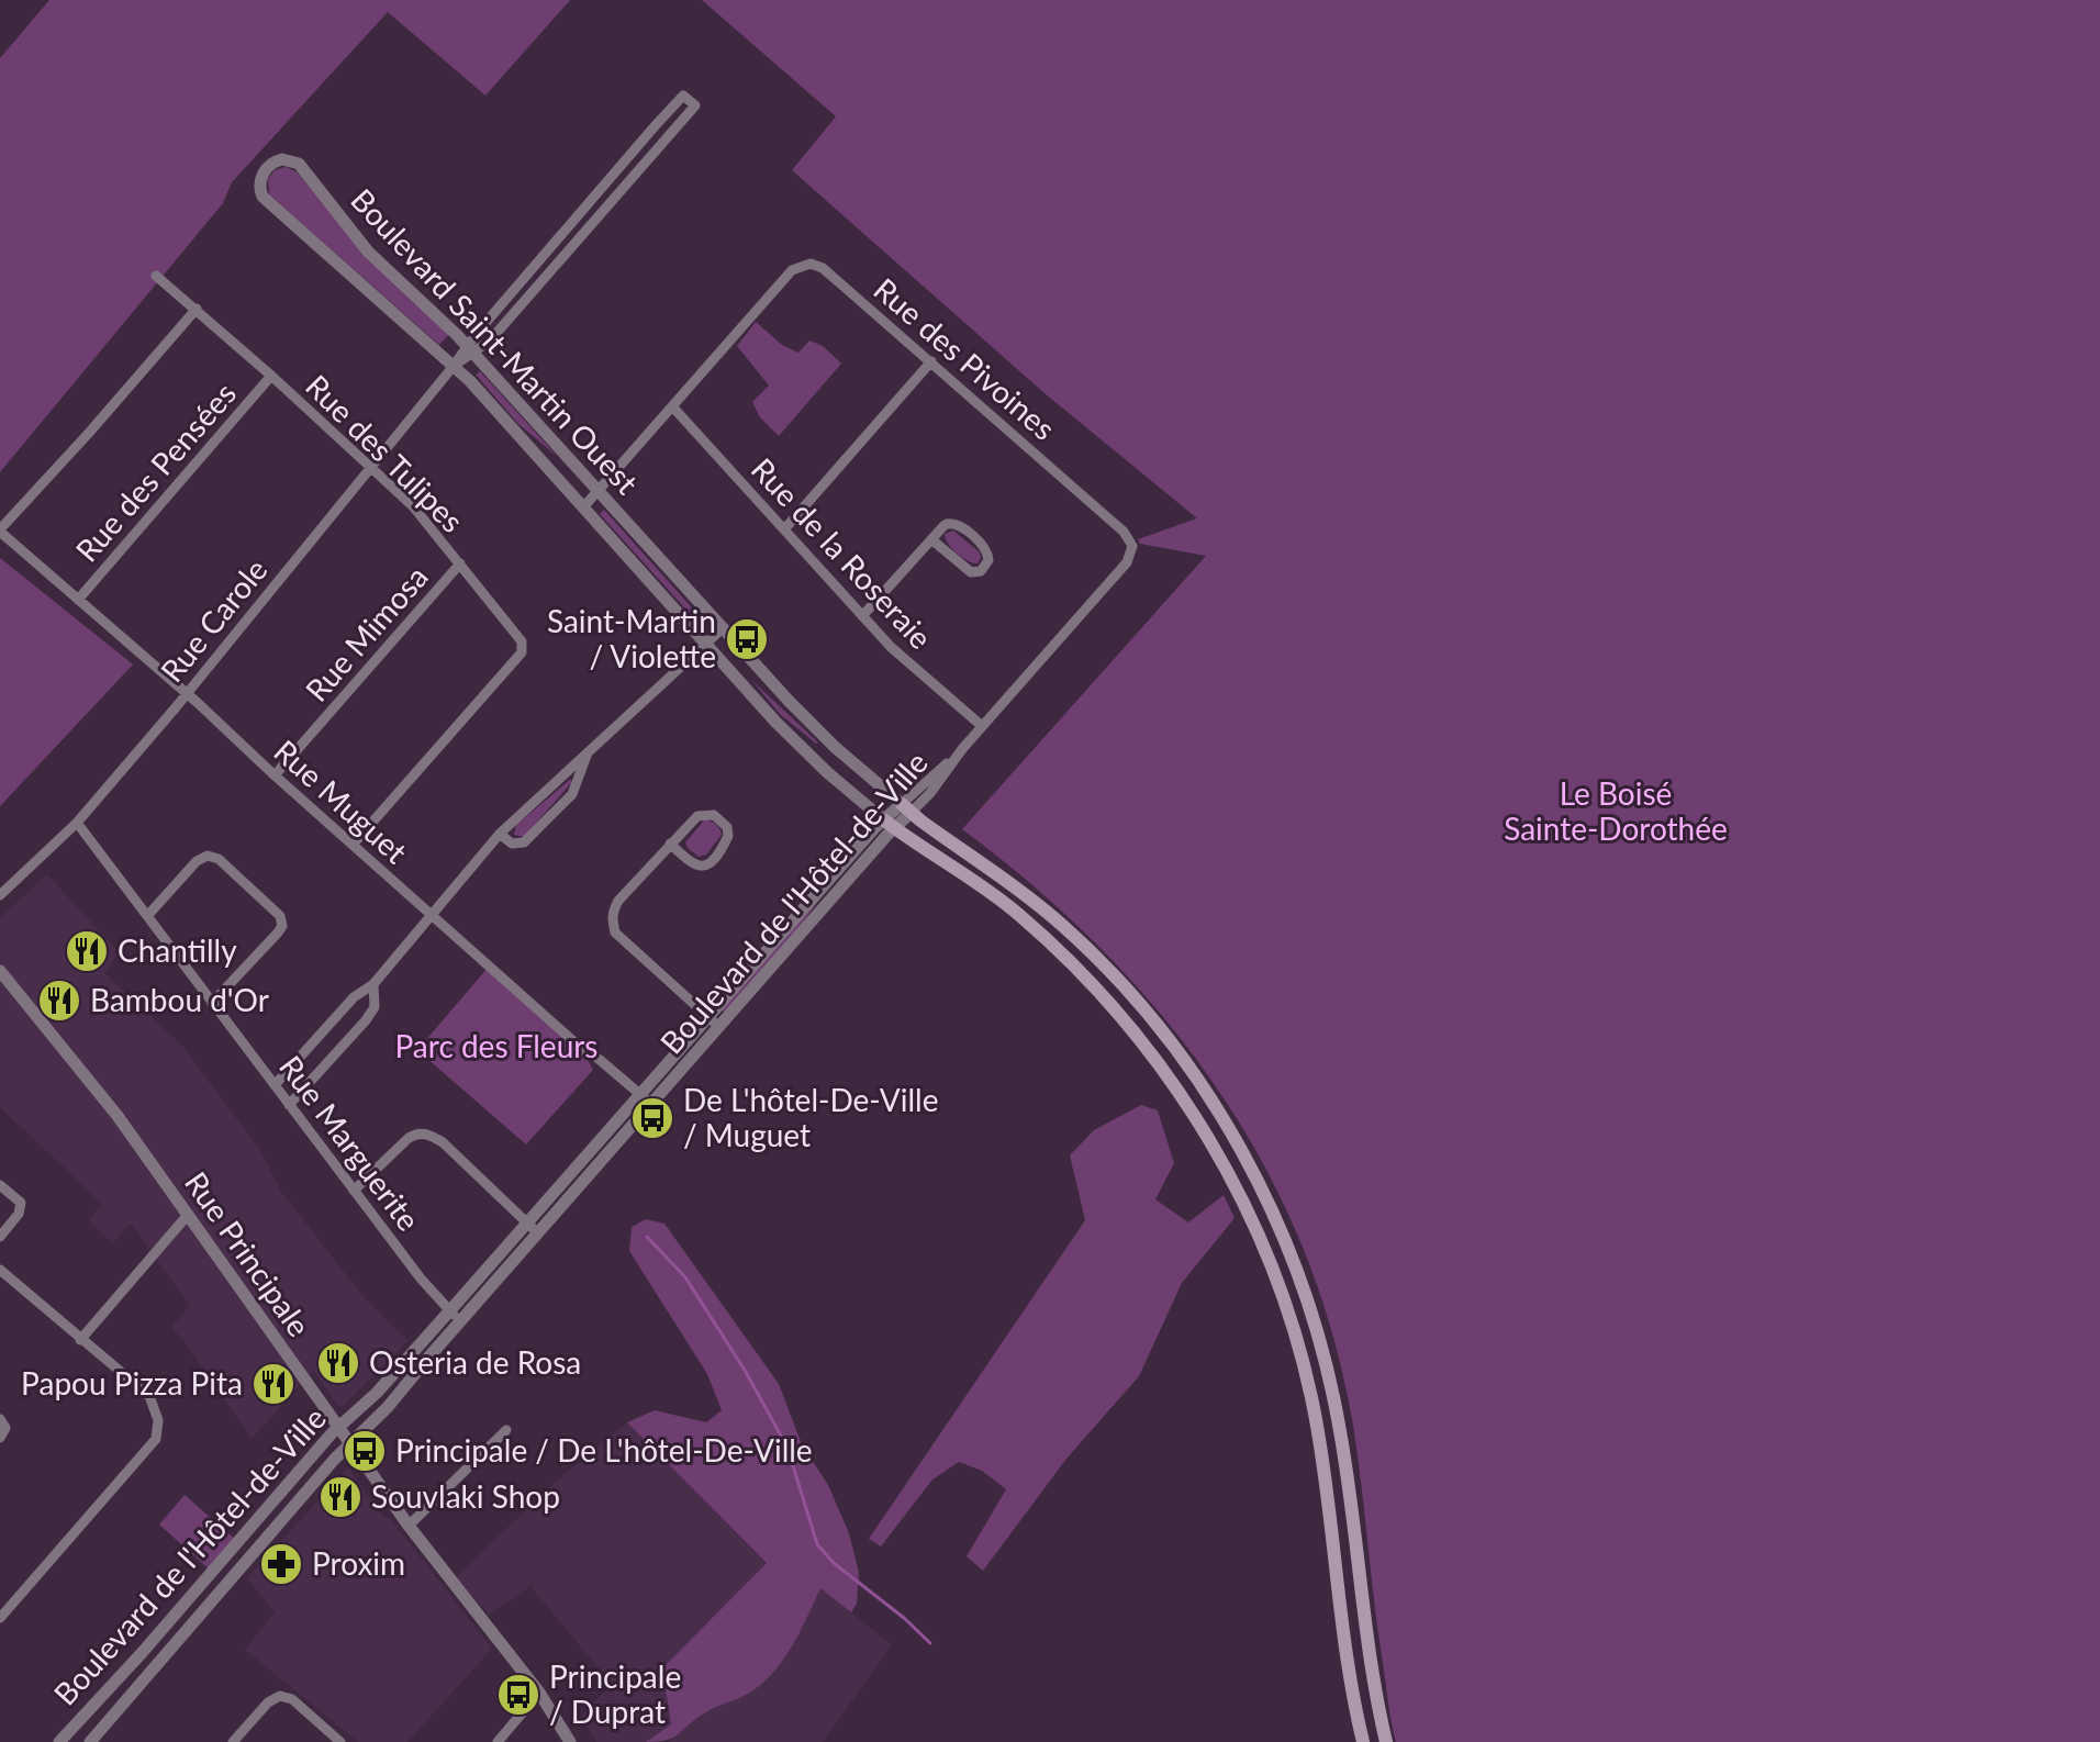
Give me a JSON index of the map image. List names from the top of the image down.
{
  "streets": {
    "main road": ["Boulevard Saint-Martin Ouest"],
    "street": [
      "Rue des Pivoines",
      "Rue des Tulipes",
      "Rue des Pensées",
      "Rue de la Roseraie",
      "Rue Carole",
      "Rue Mimosa",
      "Rue Muguet",
      "Boulevard de l'Hôtel-de-Ville",
      "Rue Marguerite",
      "Rue Principale"
    ]
  },
  "crossings": [
    ["Boulevard Saint-Martin Ouest", "Rue des Pivoines"],
    ["Boulevard Saint-Martin Ouest", "Rue Carole"],
    ["Boulevard Saint-Martin Ouest", "Boulevard de l'Hôtel-de-Ville"],
    ["Rue des Pivoines", "Rue de la Roseraie"],
    ["Rue des Pivoines", "Boulevard de l'Hôtel-de-Ville"],
    ["Rue des Tulipes", "Rue des Pensées"],
    ["Rue des Tulipes", "Rue Carole"],
    ["Rue des Tulipes", "Rue Mimosa"],
    ["Rue des Tulipes", "Rue Muguet"],
    ["Rue des Pensées", "Rue Muguet"],
    ["Rue Carole", "Rue Muguet"],
    ["Rue Carole", "Rue Marguerite"],
    ["Rue Mimosa", "Rue Muguet"],
    ["Rue Muguet", "Boulevard de l'Hôtel-de-Ville"],
    ["Boulevard de l'Hôtel-de-Ville", "Rue Marguerite"],
    ["Boulevard de l'Hôtel-de-Ville", "Rue Principale"]
  ],
  "parks": ["Le Boisé Sainte-Dorothée", "Parc des Fleurs"],
  "places": {
    "bus stop": [
      "Saint-Martin / Violette",
      "De L'hôtel-De-Ville / Muguet",
      "Principale / De L'hôtel-De-Ville",
      "Principale / Duprat"
    ],
    "restaurant": [
      "Chantilly",
      "Bambou d'Or",
      "Osteria de Rosa",
      "Papou Pizza Pita",
      "Souvlaki Shop"
    ],
    "pharmacy": ["Proxim"]
  }
}
